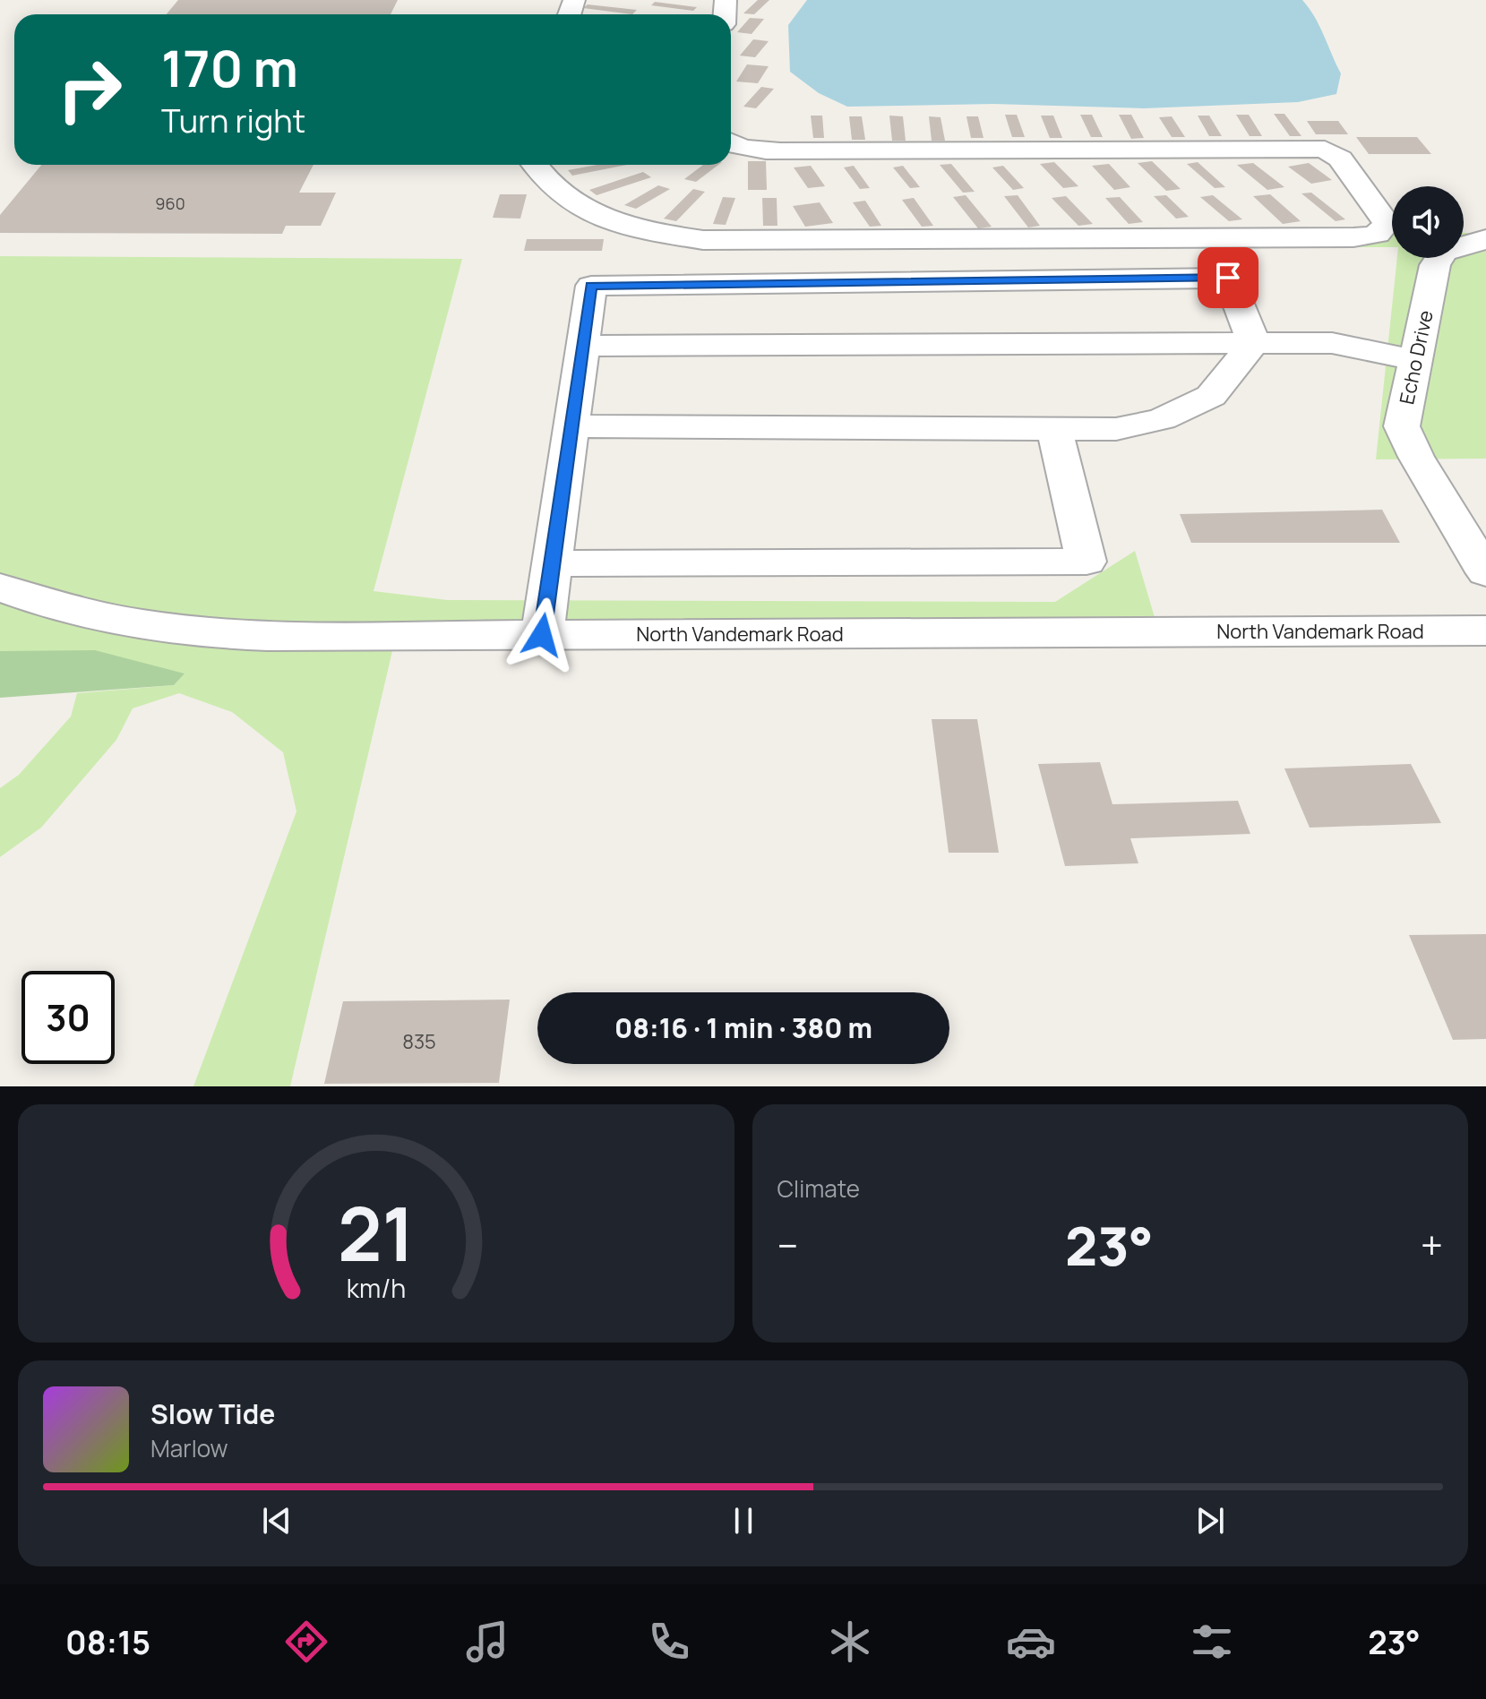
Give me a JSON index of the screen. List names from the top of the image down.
{
  "streets": {
    "street": ["Echo Drive", "North Vandemark Road"]
  },
  "house_numbers": ["960", "835"],
  "page": {
    "turn": ["170 m", "Turn right"],
    "limit": "30",
    "trip": "08:16 · 1 min · 380 m",
    "tile": "Climate",
    "heat": ["−", "23°", "+"],
    "song": ["Slow Tide", "Marlow"],
    "tabs": ["08:15", "23°"],
    "gauge": ["21", "km/h"]
  }
}
